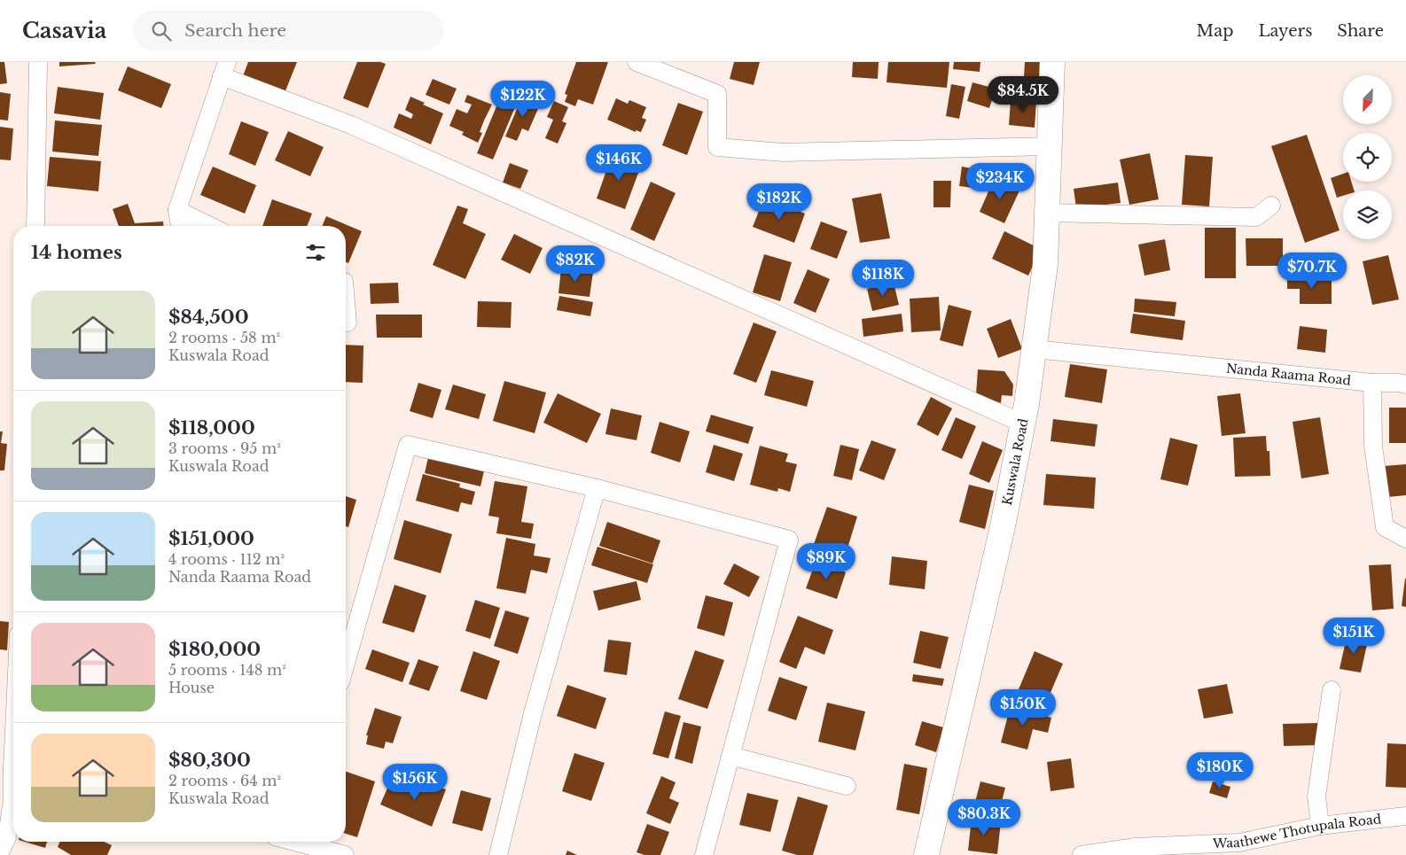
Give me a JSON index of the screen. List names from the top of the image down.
{
  "streets": {
    "street": ["Nanda Raama Road", "Kuswala Road", "Waathewe Thotupala Road"]
  },
  "crossings": [
    ["Nanda Raama Road", "Kuswala Road"]
  ],
  "north": "bottom left",
  "page": {
    "header": "Casavia",
    "search": "Search here",
    "nav": ["Map", "Layers", "Share"],
    "price": [
      "$84.5K",
      "$122K",
      "$146K",
      "$234K",
      "$182K",
      "$82K",
      "$70.7K",
      "$118K",
      "$89K",
      "$151K",
      "$150K",
      "$180K",
      "$156K",
      "$80.3K"
    ],
    "heading": "14 homes",
    "list": [
      {
        "name": "$84,500",
        "note": "2 rooms · 58 m² · Kuswala Road"
      },
      {
        "name": "$118,000",
        "note": "3 rooms · 95 m² · Kuswala Road"
      },
      {
        "name": "$151,000",
        "note": "4 rooms · 112 m² · Nanda Raama Road"
      },
      {
        "name": "$180,000",
        "note": "5 rooms · 148 m² · House"
      },
      {
        "name": "$80,300",
        "note": "2 rooms · 64 m² · Kuswala Road"
      }
    ]
  }
}
